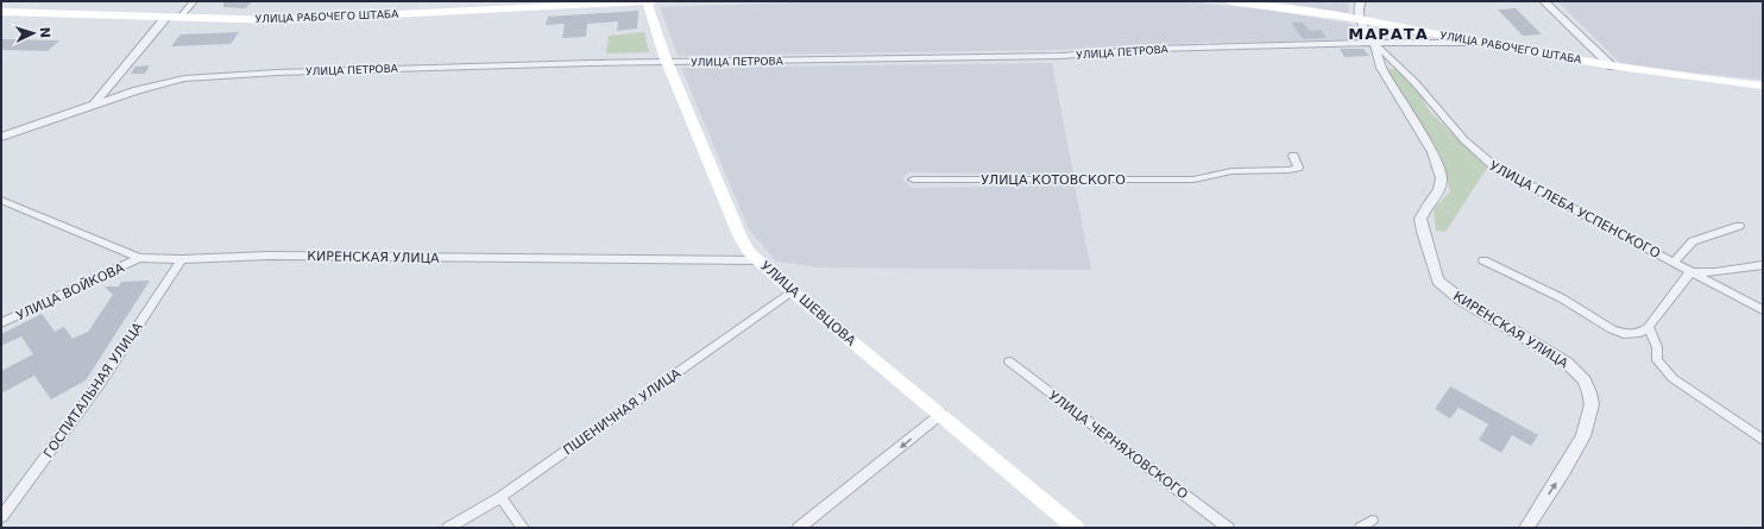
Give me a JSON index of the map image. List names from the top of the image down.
{
  "streets": {
    "main road": ["УЛИЦА РАБОЧЕГО ШТАБА", "УЛИЦА ШЕВЦОВА"],
    "street": [
      "УЛИЦА ПЕТРОВА",
      "УЛИЦА КОТОВСКОГО",
      "УЛИЦА ГЛЕБА УСПЕНСКОГО",
      "КИРЕНСКАЯ УЛИЦА",
      "УЛИЦА ВОЙКОВА",
      "ГОСПИТАЛЬНАЯ УЛИЦА",
      "ПШЕНИЧНАЯ УЛИЦА",
      "УЛИЦА ЧЕРНЯХОВСКОГО"
    ]
  },
  "crossings": [
    ["УЛИЦА РАБОЧЕГО ШТАБА", "УЛИЦА ПЕТРОВА"],
    ["УЛИЦА РАБОЧЕГО ШТАБА", "УЛИЦА ШЕВЦОВА"],
    ["УЛИЦА ПЕТРОВА", "УЛИЦА ГЛЕБА УСПЕНСКОГО"],
    ["УЛИЦА ПЕТРОВА", "КИРЕНСКАЯ УЛИЦА"],
    ["УЛИЦА ПЕТРОВА", "УЛИЦА ШЕВЦОВА"],
    ["УЛИЦА ГЛЕБА УСПЕНСКОГО", "КИРЕНСКАЯ УЛИЦА"],
    ["КИРЕНСКАЯ УЛИЦА", "УЛИЦА ВОЙКОВА"],
    ["КИРЕНСКАЯ УЛИЦА", "УЛИЦА ШЕВЦОВА"],
    ["КИРЕНСКАЯ УЛИЦА", "ГОСПИТАЛЬНАЯ УЛИЦА"],
    ["УЛИЦА ШЕВЦОВА", "ПШЕНИЧНАЯ УЛИЦА"]
  ],
  "one_way": ["КИРЕНСКАЯ УЛИЦА"],
  "districts": ["МАРАТА"],
  "north": "right"
}
